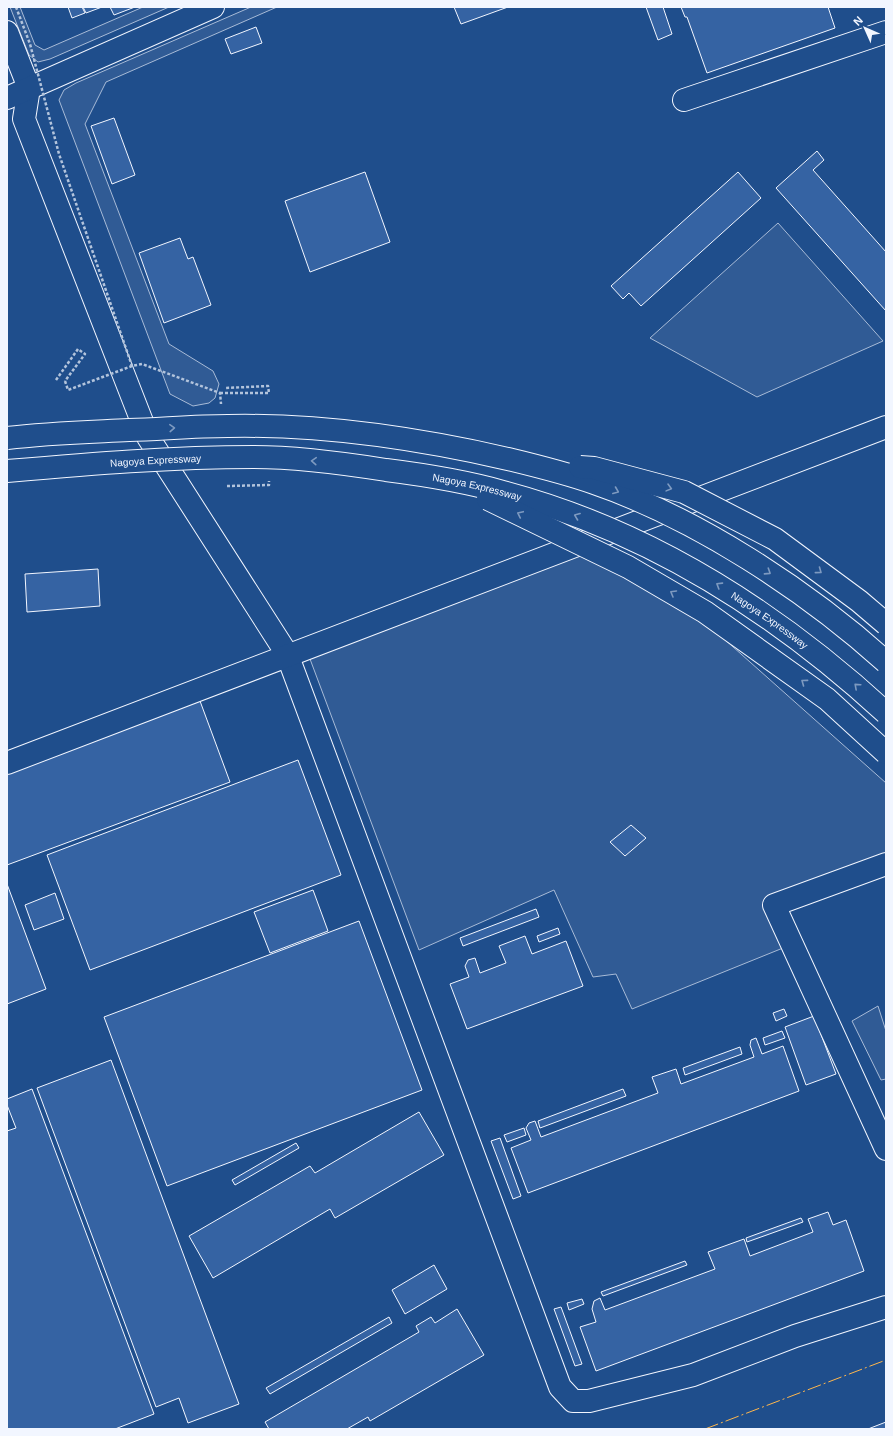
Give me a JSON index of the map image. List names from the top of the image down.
{
  "streets": {
    "main road": ["Nagoya Expressway"]
  },
  "north": "top left"
}
